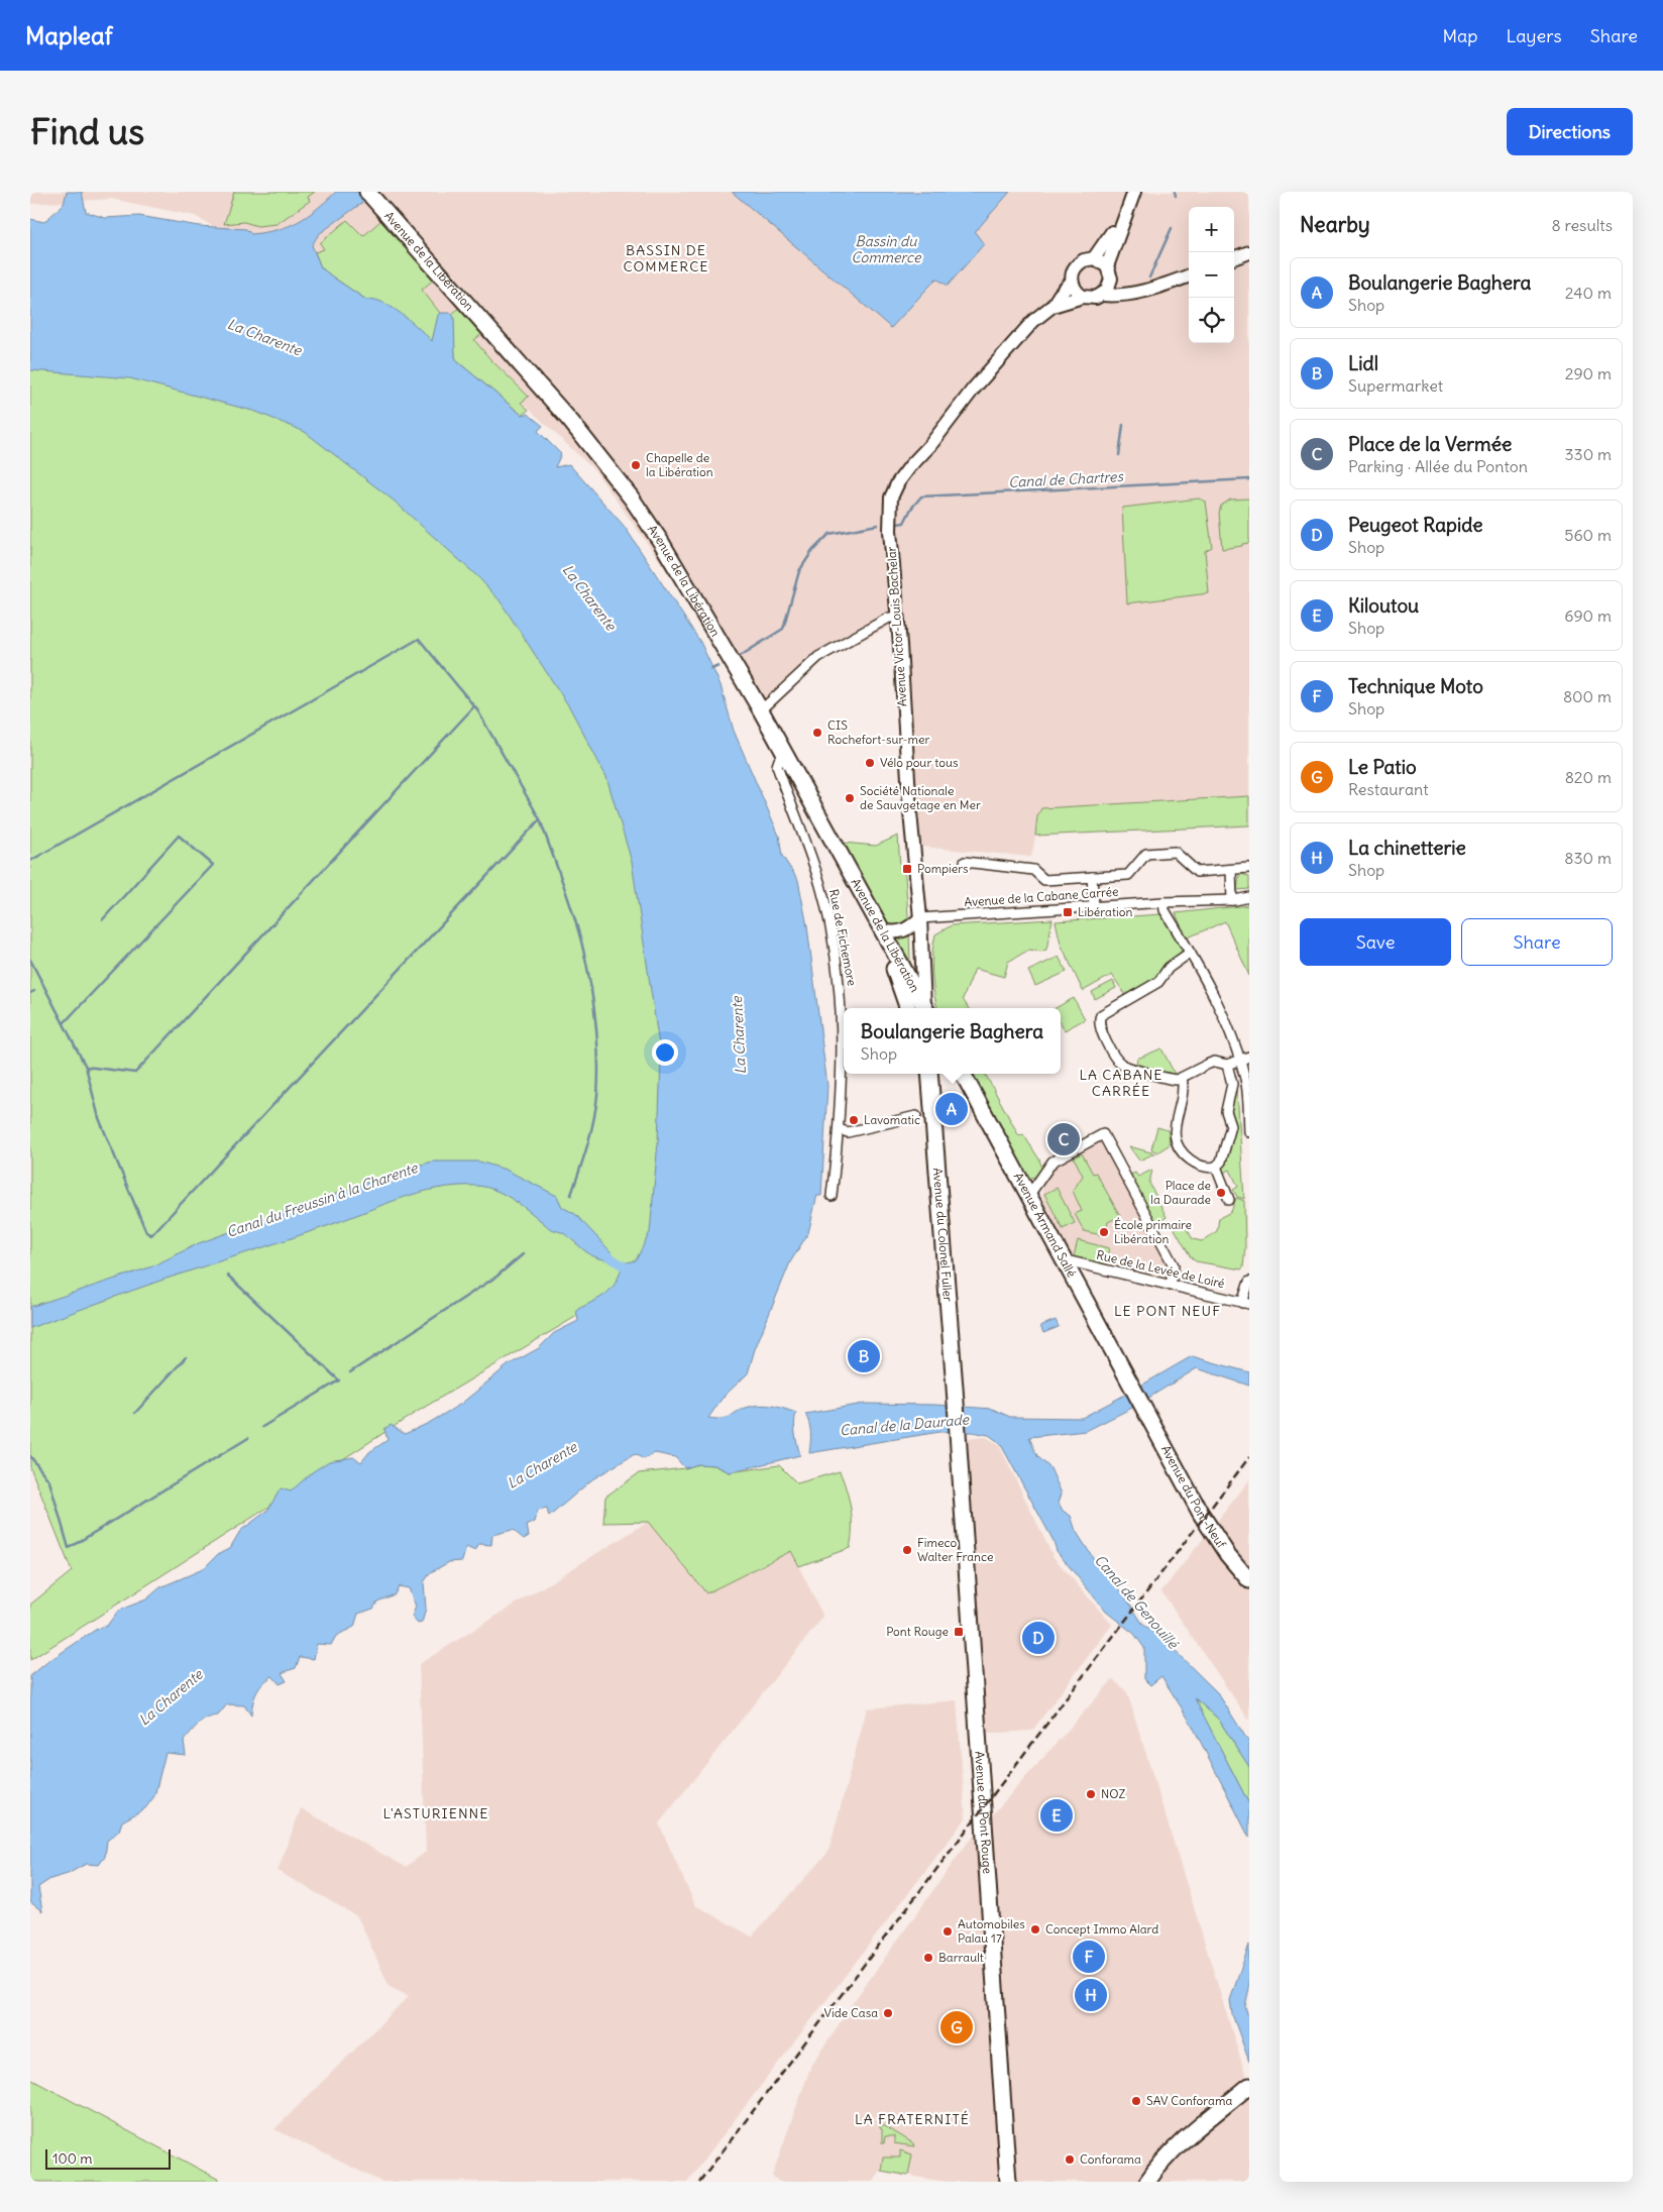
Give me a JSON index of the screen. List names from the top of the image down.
{
  "streets": {
    "main road": [
      "Avenue de la Libération",
      "Avenue Victor-Louis Bachelar",
      "Avenue Armand Sallé",
      "Avenue du Colonel Fuller",
      "Avenue du Pont-Neuf",
      "Avenue du Pont Rouge"
    ],
    "street": ["Avenue de la Cabane Carrée", "Rue de Fichemore", "Rue de la Levée de Loiré"]
  },
  "crossings": [
    ["Avenue de la Libération", "Rue de Fichemore"],
    ["Avenue Victor-Louis Bachelar", "Avenue de la Cabane Carrée"],
    ["Avenue Armand Sallé", "Rue de la Levée de Loiré"],
    ["Avenue Armand Sallé", "Avenue du Pont-Neuf"],
    ["Avenue du Colonel Fuller", "Avenue du Pont Rouge"]
  ],
  "districts": [
    "BASSIN DE COMMERCE",
    "LA CABANE CARRÉE",
    "LE PONT NEUF",
    "L'ASTURIENNE",
    "LA FRATERNITÉ"
  ],
  "water": [
    "Bassin du Commerce",
    "La Charente",
    "Canal de Chartres",
    "Canal du Freussin à la Charente",
    "Canal de la Daurade",
    "Canal de Genouillé"
  ],
  "places": {
    "other": [
      "Chapelle de la Libération",
      "CIS Rochefort-sur-mer",
      "Vélo pour tous",
      "Société Nationale de Sauvgetage en Mer",
      "Lavomatic",
      "Place de la Daurade",
      "École primaire Libération",
      "Fimeco Walter France",
      "NOZ",
      "Concept Immo Alard",
      "Automobiles Palau 17",
      "Barrault",
      "Vide Casa",
      "SAV Conforama",
      "Conforama"
    ],
    "transit": ["Pompiers", "Libération", "Pont Rouge"]
  },
  "scale_bar": "100 m",
  "page": {
    "header": "Mapleaf",
    "nav": ["Map", "Layers", "Share"],
    "buttons": [
      "Directions",
      ["Save", "Share"]
    ],
    "title": "Find us",
    "heading": ["Nearby", "8 results"],
    "map_buttons": ["+", "−"],
    "list": [
      {
        "mark": "A",
        "name": "Boulangerie Baghera",
        "note": "Shop",
        "value": "240 m"
      },
      {
        "mark": "B",
        "name": "Lidl",
        "note": "Supermarket",
        "value": "290 m"
      },
      {
        "mark": "C",
        "name": "Place de la Vermée",
        "note": "Parking · Allée du Ponton",
        "value": "330 m"
      },
      {
        "mark": "D",
        "name": "Peugeot Rapide",
        "note": "Shop",
        "value": "560 m"
      },
      {
        "mark": "E",
        "name": "Kiloutou",
        "note": "Shop",
        "value": "690 m"
      },
      {
        "mark": "F",
        "name": "Technique Moto",
        "note": "Shop",
        "value": "800 m"
      },
      {
        "mark": "G",
        "name": "Le Patio",
        "note": "Restaurant",
        "value": "820 m"
      },
      {
        "mark": "H",
        "name": "La chinetterie",
        "note": "Shop",
        "value": "830 m"
      }
    ],
    "popup": ["Boulangerie Baghera", "Shop"],
    "pins": [
      "A",
      "C",
      "B",
      "D",
      "E",
      "F",
      "H",
      "G"
    ],
    "scale": "100 m"
  }
}
